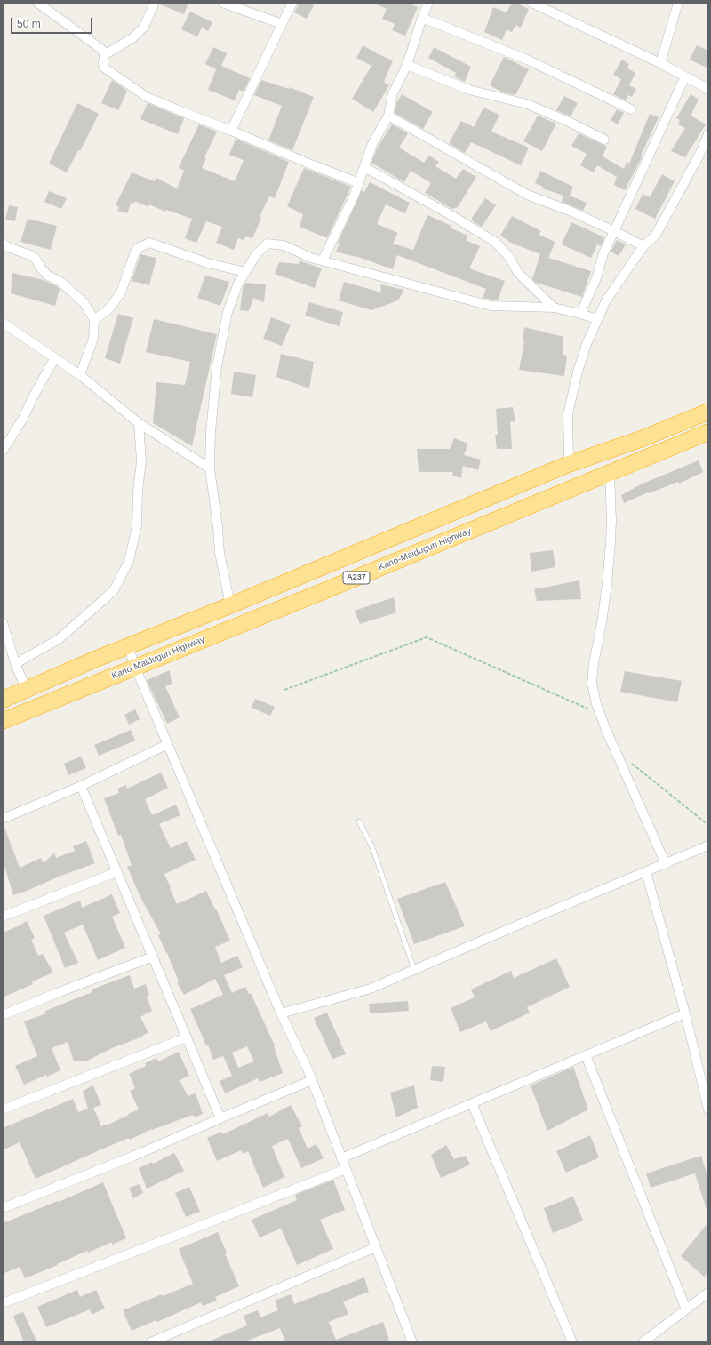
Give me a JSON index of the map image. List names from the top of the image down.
{
  "streets": {
    "highway": ["Kano-Maiduguri Highway", "A237"]
  },
  "scale_bar": "50 m"
}
